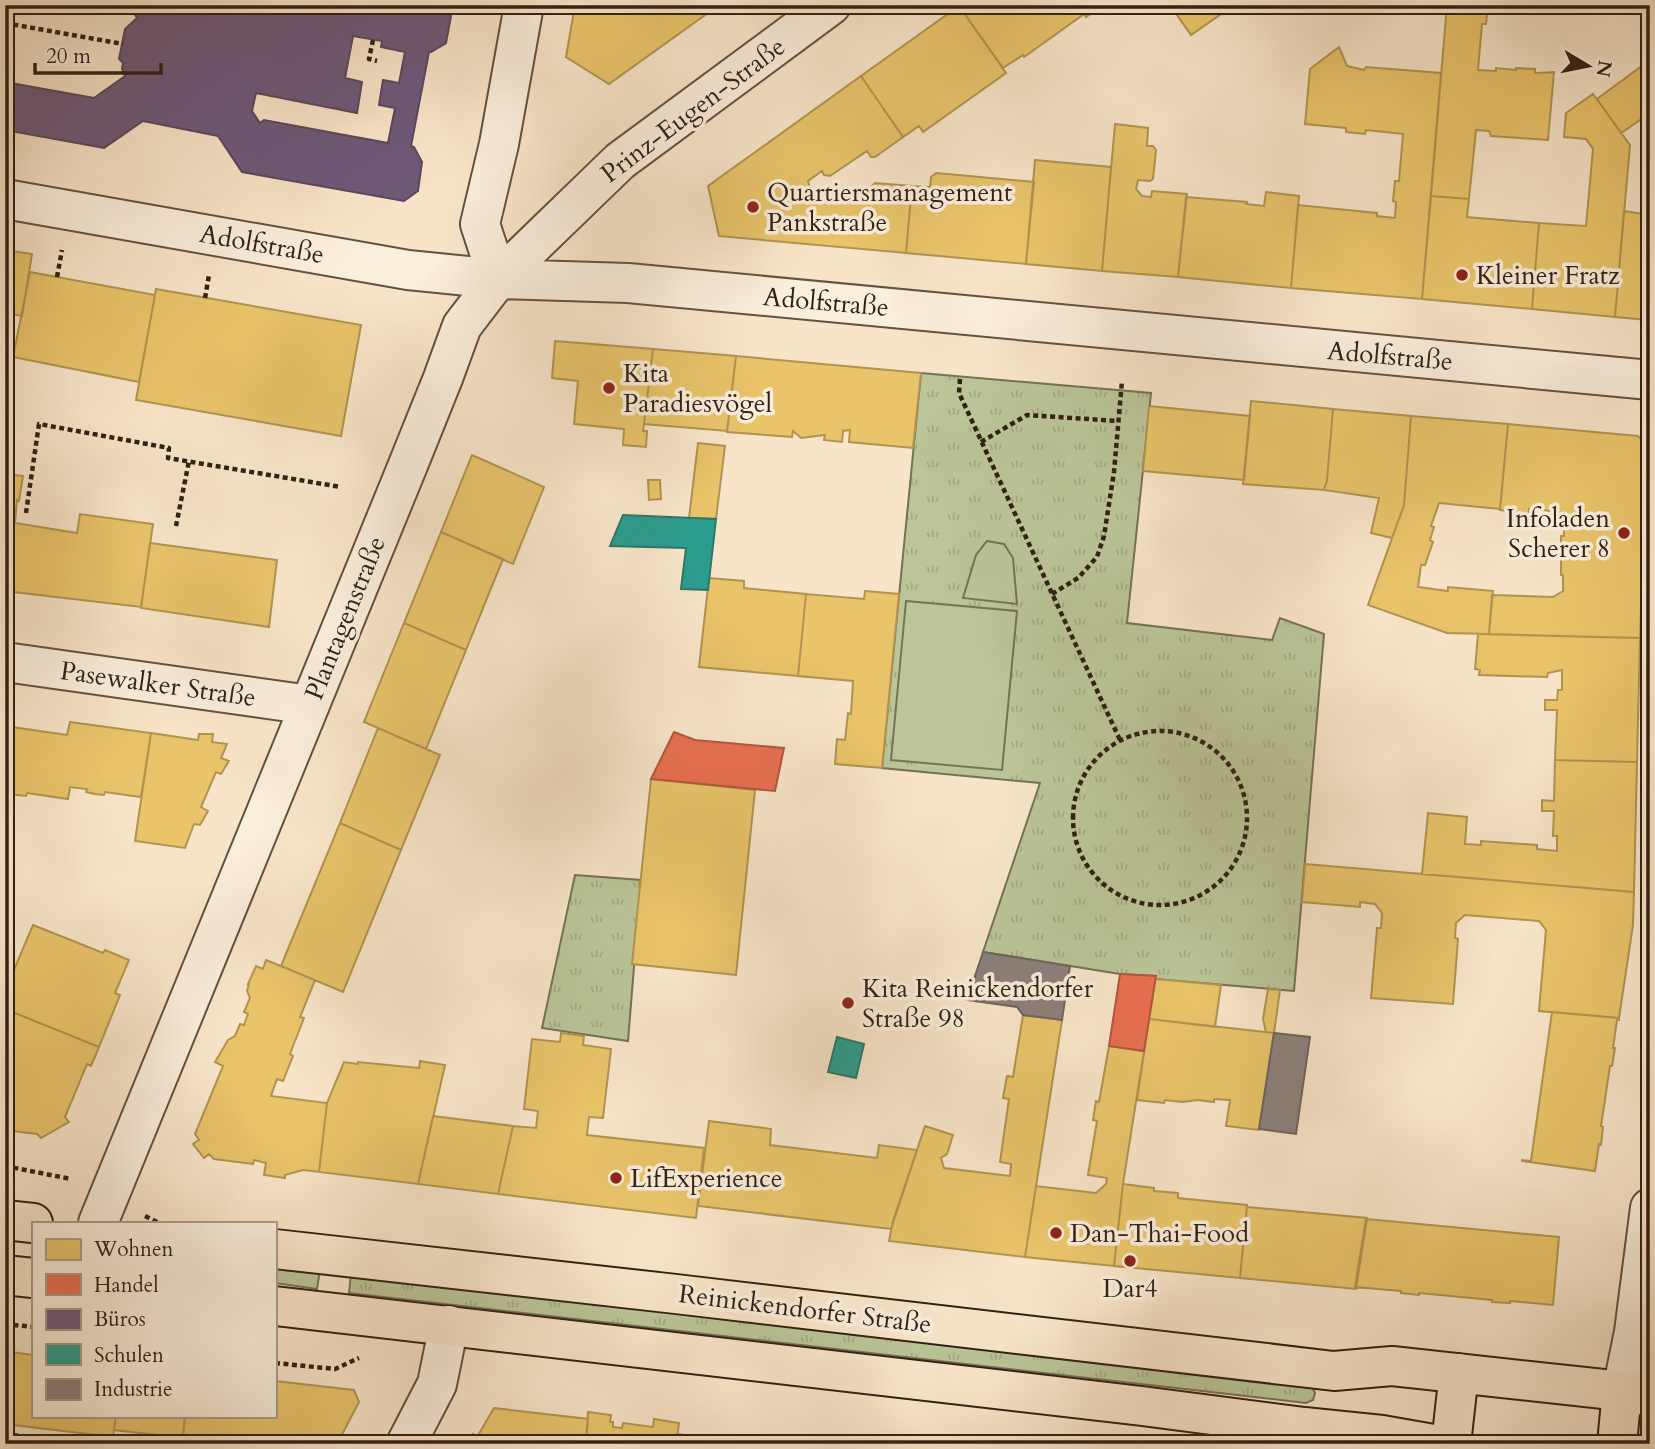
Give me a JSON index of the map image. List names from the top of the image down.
{
  "streets": {
    "main road": ["Reinickendorfer Straße"],
    "street": [
      "Prinz-Eugen-Straße",
      "Adolfstraße",
      "Plantagenstraße",
      "Pasewalker Straße"
    ]
  },
  "crossings": [
    ["Prinz-Eugen-Straße", "Adolfstraße"],
    ["Prinz-Eugen-Straße", "Plantagenstraße"],
    ["Adolfstraße", "Plantagenstraße"],
    ["Plantagenstraße", "Pasewalker Straße"]
  ],
  "places": [
    "Quartiersmanagement Pankstraße",
    "Kleiner Fratz",
    "Kita Paradiesvögel",
    "Infoladen Scherer 8",
    "Kita Reinickendorfer Straße 98",
    "LifExperience",
    "Dan-Thai-Food",
    "Dar4"
  ],
  "legend": [
    "Wohnen",
    "Handel",
    "Büros",
    "Schulen",
    "Industrie"
  ],
  "scale_bar": "20 m",
  "north": "right"
}
